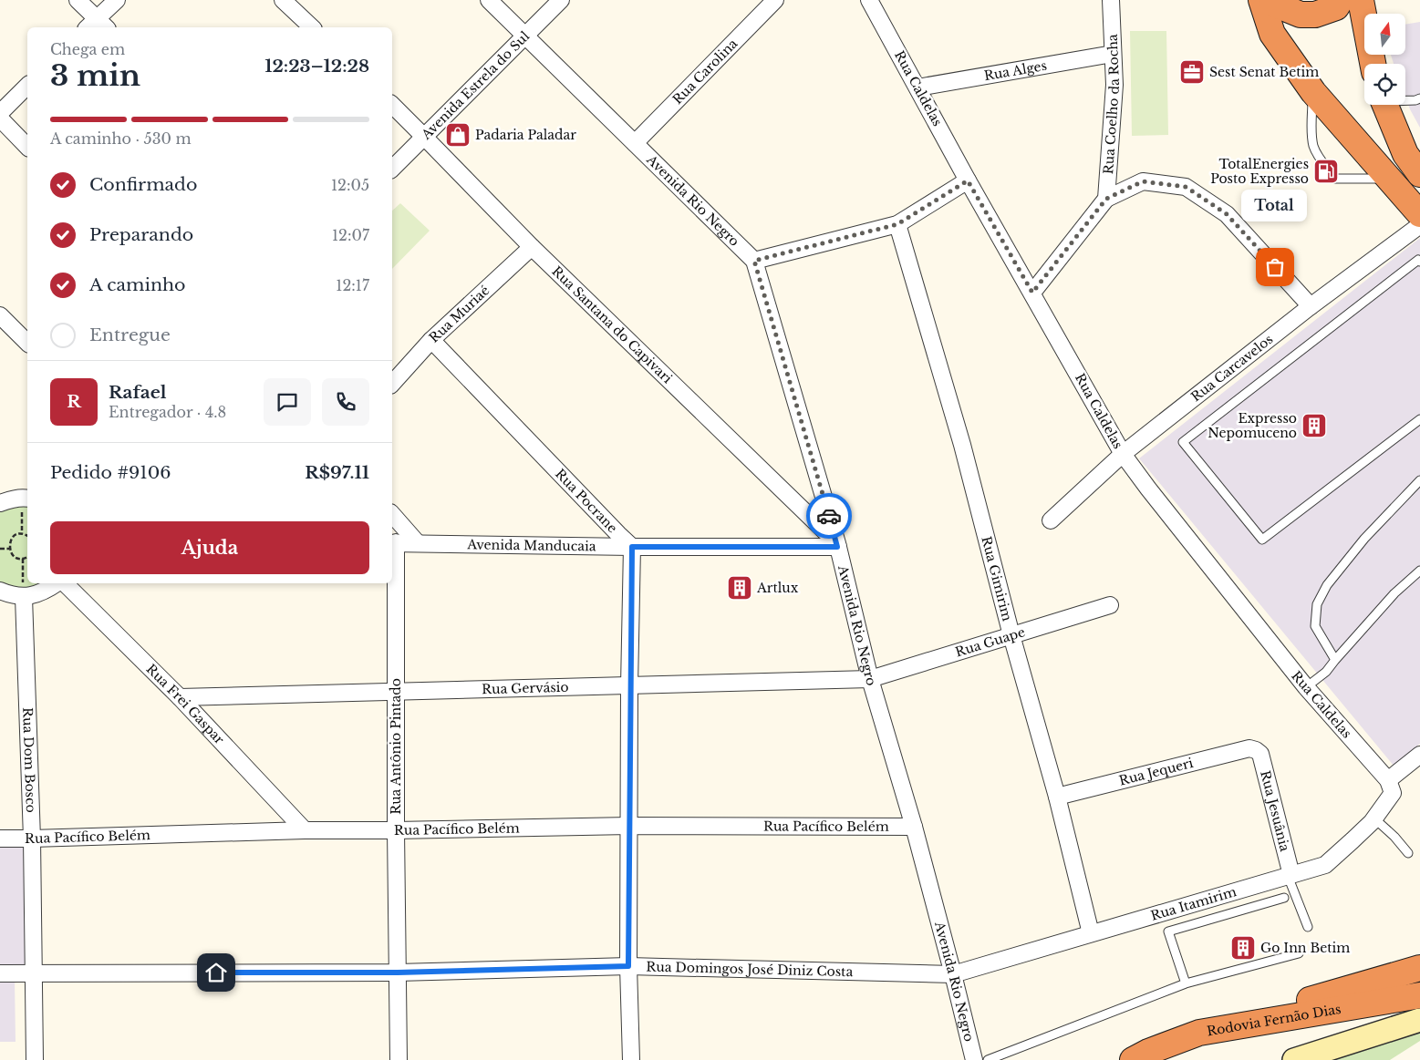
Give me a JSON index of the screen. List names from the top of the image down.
{
  "streets": {
    "highway": ["Rodovia Fernão Dias"],
    "street": [
      "Rua Alges",
      "Rua Carolina",
      "Avenida Estrela do Sul",
      "Rua Caldelas",
      "Rua Coelho da Rocha",
      "Avenida Rio Negro",
      "Rua Muriaé",
      "Rua Santana do Capivari",
      "Rua Carcavelos",
      "Rua Pocrane",
      "Avenida Manducaia",
      "Rua Gimirim",
      "Rua Guape",
      "Rua Gervásio",
      "Rua Frei Gaspar",
      "Rua Antônio Pintado",
      "Rua Dom Bosco",
      "Rua Jequeri",
      "Rua Jesuânia",
      "Rua Pacífico Belém",
      "Rua Itamirim",
      "Rua Domingos José Diniz Costa"
    ]
  },
  "crossings": [
    ["Rua Alges", "Rua Caldelas"],
    ["Rua Alges", "Rua Coelho da Rocha"],
    ["Rua Carolina", "Avenida Rio Negro"],
    ["Avenida Estrela do Sul", "Avenida Rio Negro"],
    ["Avenida Estrela do Sul", "Rua Santana do Capivari"],
    ["Rua Caldelas", "Rua Carcavelos"],
    ["Rua Caldelas", "Rua Itamirim"],
    ["Avenida Rio Negro", "Rua Santana do Capivari"],
    ["Avenida Rio Negro", "Avenida Manducaia"],
    ["Avenida Rio Negro", "Rua Guape"],
    ["Avenida Rio Negro", "Rua Gervásio"],
    ["Avenida Rio Negro", "Rua Pacífico Belém"],
    ["Avenida Rio Negro", "Rua Itamirim"],
    ["Avenida Rio Negro", "Rua Domingos José Diniz Costa"],
    ["Rua Muriaé", "Rua Santana do Capivari"],
    ["Rua Muriaé", "Rua Pocrane"],
    ["Rua Santana do Capivari", "Avenida Manducaia"],
    ["Rua Pocrane", "Avenida Manducaia"],
    ["Avenida Manducaia", "Rua Antônio Pintado"],
    ["Rua Gimirim", "Rua Guape"],
    ["Rua Gimirim", "Rua Jequeri"],
    ["Rua Gimirim", "Rua Itamirim"],
    ["Rua Guape", "Rua Gervásio"],
    ["Rua Gervásio", "Rua Frei Gaspar"],
    ["Rua Gervásio", "Rua Antônio Pintado"],
    ["Rua Frei Gaspar", "Rua Pacífico Belém"],
    ["Rua Antônio Pintado", "Rua Pacífico Belém"],
    ["Rua Antônio Pintado", "Rua Domingos José Diniz Costa"],
    ["Rua Dom Bosco", "Rua Pacífico Belém"],
    ["Rua Dom Bosco", "Rua Domingos José Diniz Costa"],
    ["Rua Jequeri", "Rua Jesuânia"],
    ["Rua Jesuânia", "Rua Itamirim"],
    ["Rua Itamirim", "Rua Domingos José Diniz Costa"]
  ],
  "places": {
    "office": ["Sest Senat Betim"],
    "shop": ["Padaria Paladar"],
    "fuel station": ["TotalEnergies Posto Expresso"],
    "other": ["Total"],
    "building": ["Expresso Nepomuceno", "Artlux", "Go Inn Betim"]
  },
  "north": "top",
  "page": {
    "heading": ["3 min", "Chega em", "12:23–12:28"],
    "panel": [
      "Rafael",
      "Entregador · 4.8",
      "Pedido #9106",
      "R$97.11"
    ],
    "bar": "A caminho · 530 m",
    "list": [
      ["Confirmado", "12:05"],
      ["Preparando", "12:07"],
      ["A caminho", "12:17"],
      "Entregue"
    ],
    "bubble": "Total",
    "round": "R",
    "buttons": "Ajuda"
  }
}
